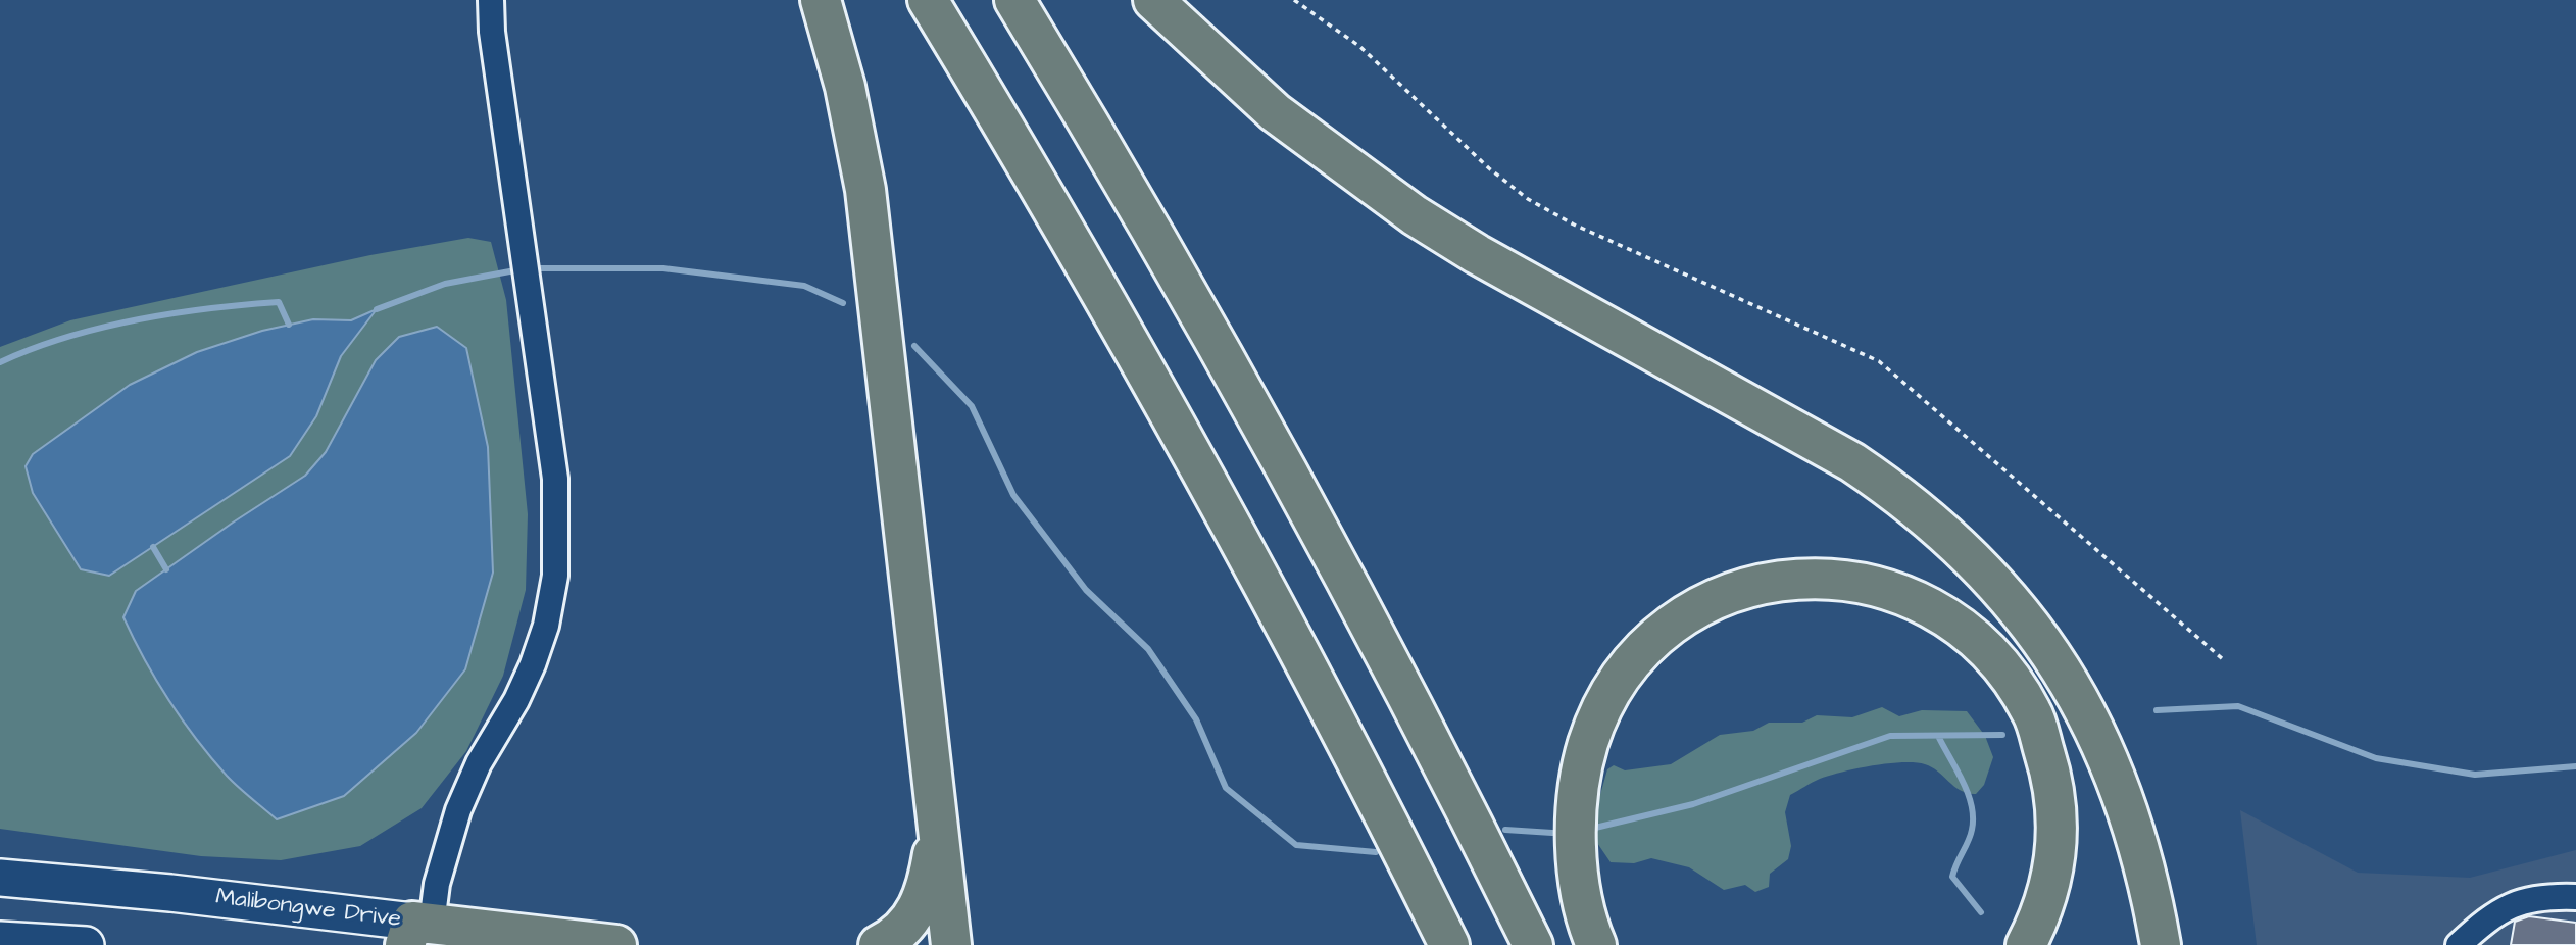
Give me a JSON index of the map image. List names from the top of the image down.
{
  "streets": {
    "main road": ["Malibongwe Drive"]
  }
}
